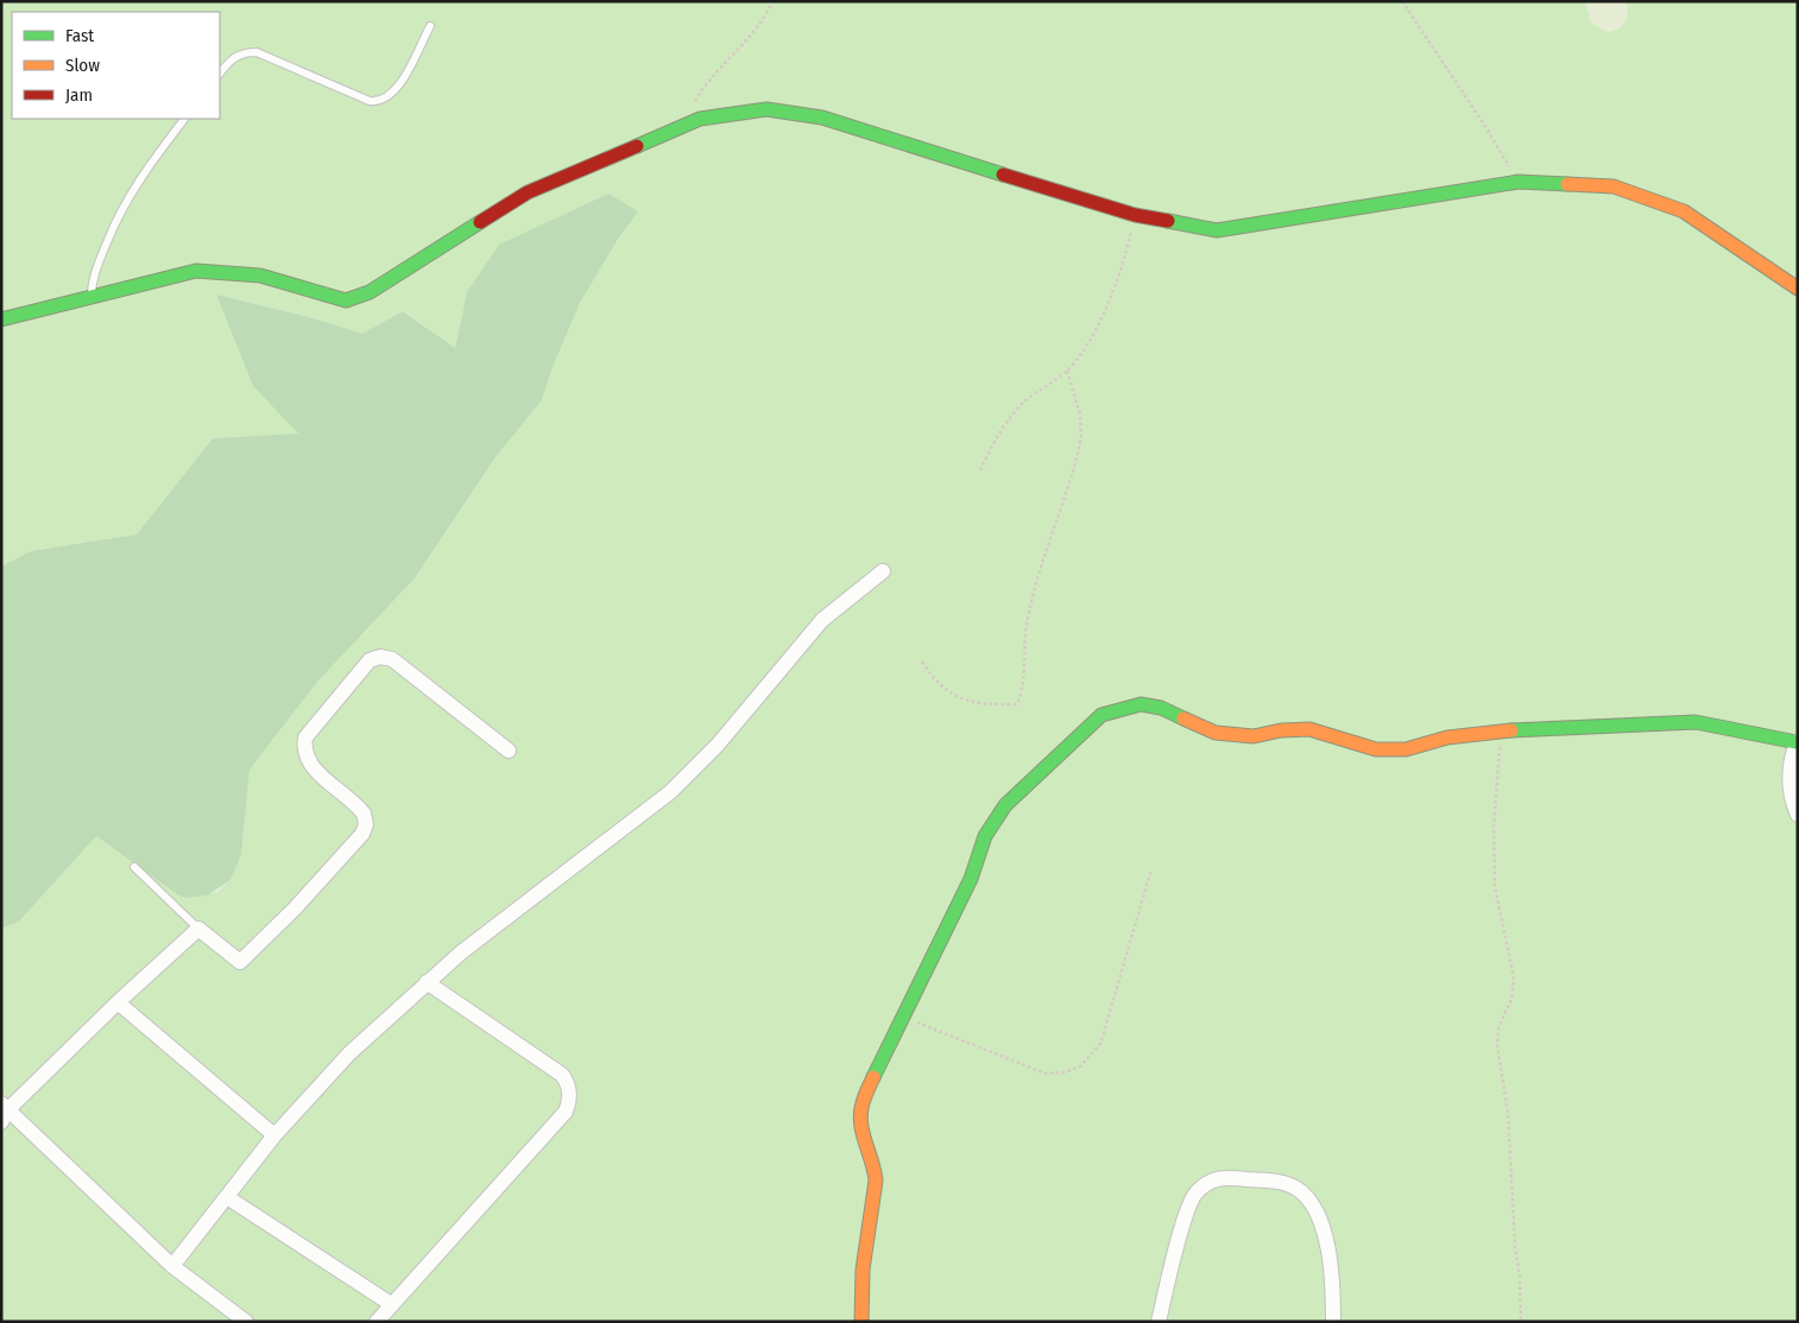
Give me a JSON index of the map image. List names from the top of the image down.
{
  "legend": ["Fast", "Slow", "Jam"]
}
